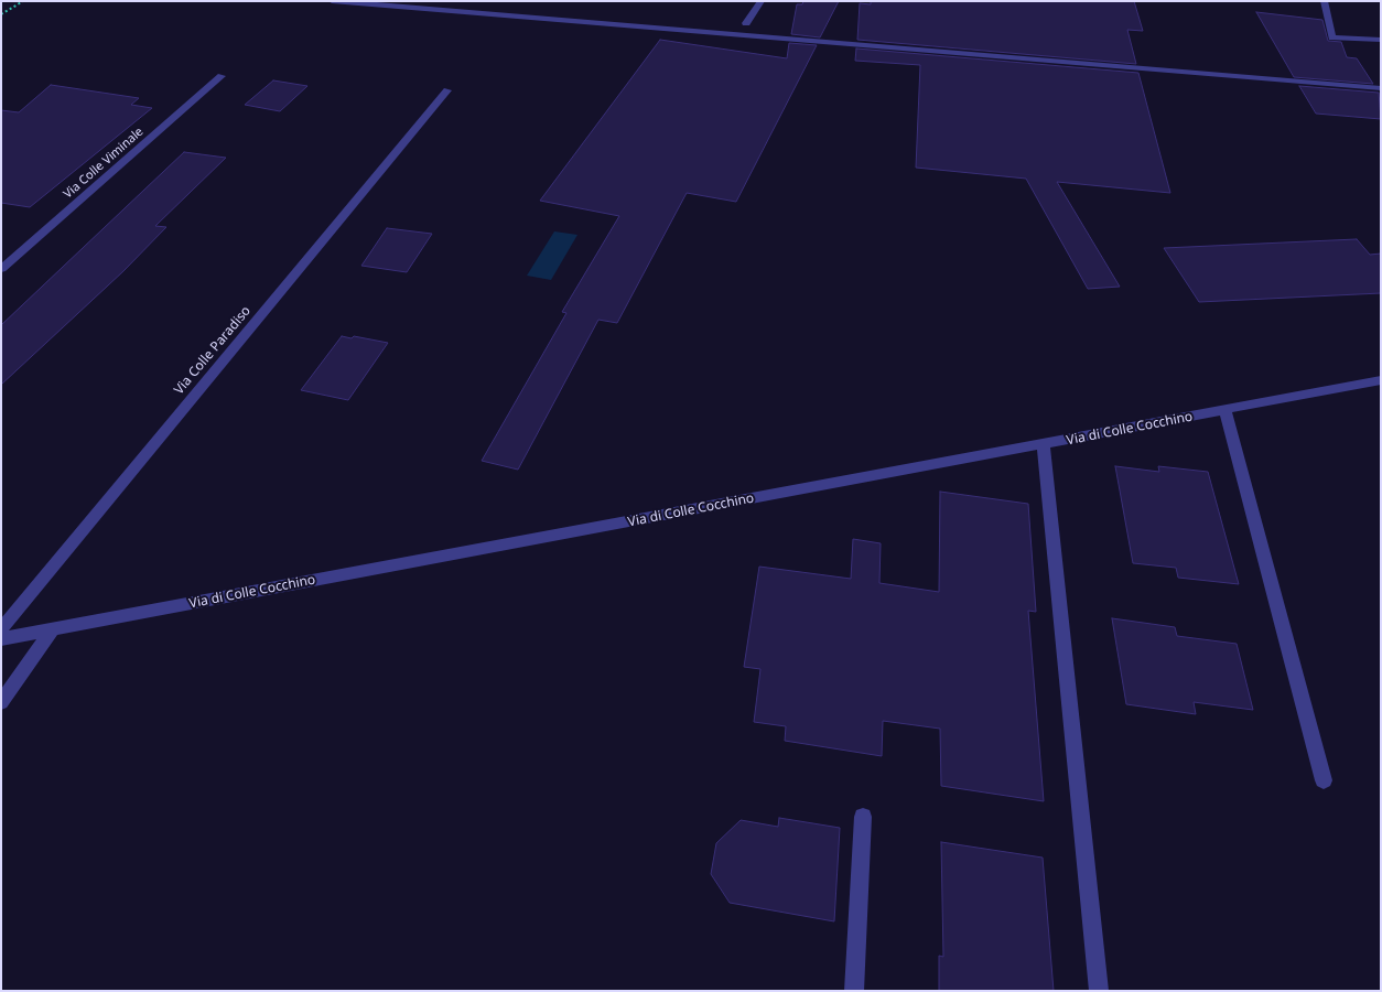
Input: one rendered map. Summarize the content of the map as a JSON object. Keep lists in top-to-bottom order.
{
  "streets": {
    "street": ["Via Colle Viminale", "Via Colle Paradiso", "Via di Colle Cocchino"]
  }
}
